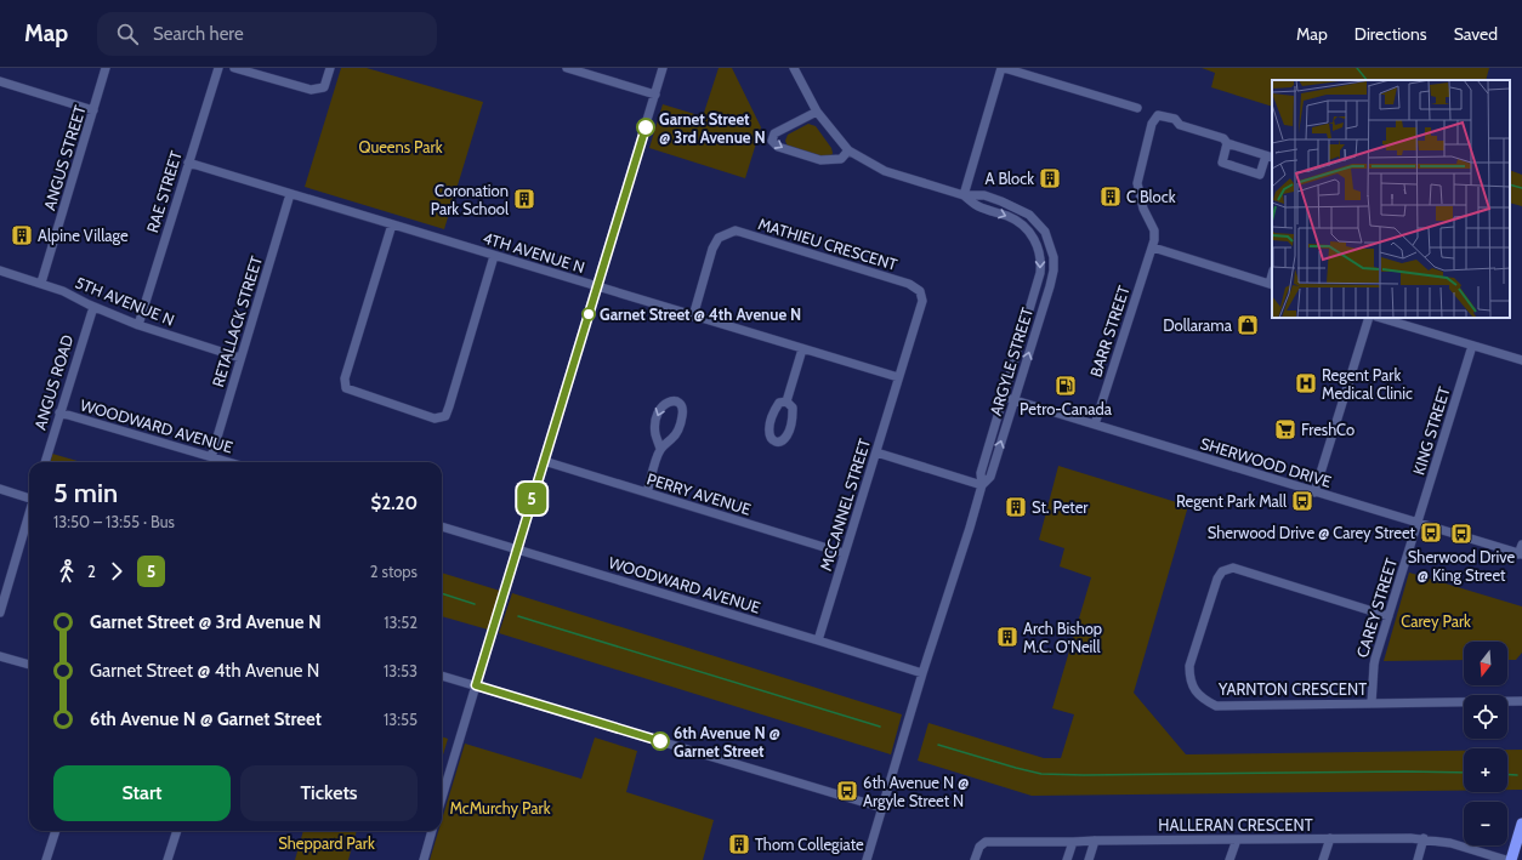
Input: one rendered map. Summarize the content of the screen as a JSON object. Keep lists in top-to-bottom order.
{
  "streets": {
    "street": [
      "ANGUS STREET",
      "RAE STREET",
      "MATHIEU CRESCENT",
      "4TH AVENUE N",
      "5TH AVENUE N",
      "RETALLACK STREET",
      "BARR STREET",
      "ARGYLE STREET",
      "ANGUS ROAD",
      "WOODWARD AVENUE",
      "KING STREET",
      "SHERWOOD DRIVE",
      "PERRY AVENUE",
      "MCCANNEL STREET",
      "CAREY STREET",
      "YARNTON CRESCENT",
      "HALLERAN CRESCENT"
    ]
  },
  "crossings": [
    ["ANGUS STREET", "5TH AVENUE N"],
    ["RAE STREET", "4TH AVENUE N"],
    ["RAE STREET", "5TH AVENUE N"],
    ["MATHIEU CRESCENT", "4TH AVENUE N"],
    ["MATHIEU CRESCENT", "MCCANNEL STREET"],
    ["4TH AVENUE N", "RETALLACK STREET"],
    ["4TH AVENUE N", "MCCANNEL STREET"],
    ["5TH AVENUE N", "RETALLACK STREET"],
    ["5TH AVENUE N", "ANGUS ROAD"],
    ["RETALLACK STREET", "WOODWARD AVENUE"],
    ["BARR STREET", "SHERWOOD DRIVE"],
    ["ARGYLE STREET", "WOODWARD AVENUE"],
    ["ARGYLE STREET", "SHERWOOD DRIVE"],
    ["ANGUS ROAD", "WOODWARD AVENUE"],
    ["WOODWARD AVENUE", "MCCANNEL STREET"],
    ["KING STREET", "SHERWOOD DRIVE"],
    ["KING STREET", "CAREY STREET"],
    ["SHERWOOD DRIVE", "CAREY STREET"],
    ["PERRY AVENUE", "MCCANNEL STREET"],
    ["CAREY STREET", "YARNTON CRESCENT"]
  ],
  "parks": [
    "Queens Park",
    "Carey Park",
    "McMurchy Park",
    "Sheppard Park"
  ],
  "places": {
    "other": ["Garnet Street @ 3rd Avenue N", "Garnet Street @ 4th Avenue N", "6th Avenue N @ Garnet Street"],
    "building": [
      "A Block",
      "C Block",
      "Coronation Park School",
      "Alpine Village",
      "St. Peter",
      "Arch Bishop M.C. O'Neill",
      "Thom Collegiate"
    ],
    "shop": ["Dollarama"],
    "hospital": ["Regent Park Medical Clinic"],
    "fuel station": ["Petro-Canada"],
    "supermarket": ["FreshCo"],
    "bus stop": [
      "Regent Park Mall",
      "Sherwood Drive @ Carey Street",
      "Sherwood Drive @ King Street",
      "6th Avenue N @ Argyle Street N"
    ]
  },
  "lines": ["bus line 5"],
  "north": "bottom",
  "page": {
    "header": "Map",
    "search": "Search here",
    "nav": ["Map", "Directions", "Saved"],
    "on_map": "5",
    "heading": ["5 min", "13:50 – 13:55 · Bus", "$2.20"],
    "legs": ["2", "5", "2 stops"],
    "list": [
      {
        "name": "Garnet Street @ 3rd Avenue N",
        "value": "13:52"
      },
      {
        "name": "Garnet Street @ 4th Avenue N",
        "value": "13:53"
      },
      {
        "name": "6th Avenue N @ Garnet Street",
        "value": "13:55"
      }
    ],
    "map_buttons": ["+", "−"],
    "buttons": ["Start", "Tickets"]
  }
}
